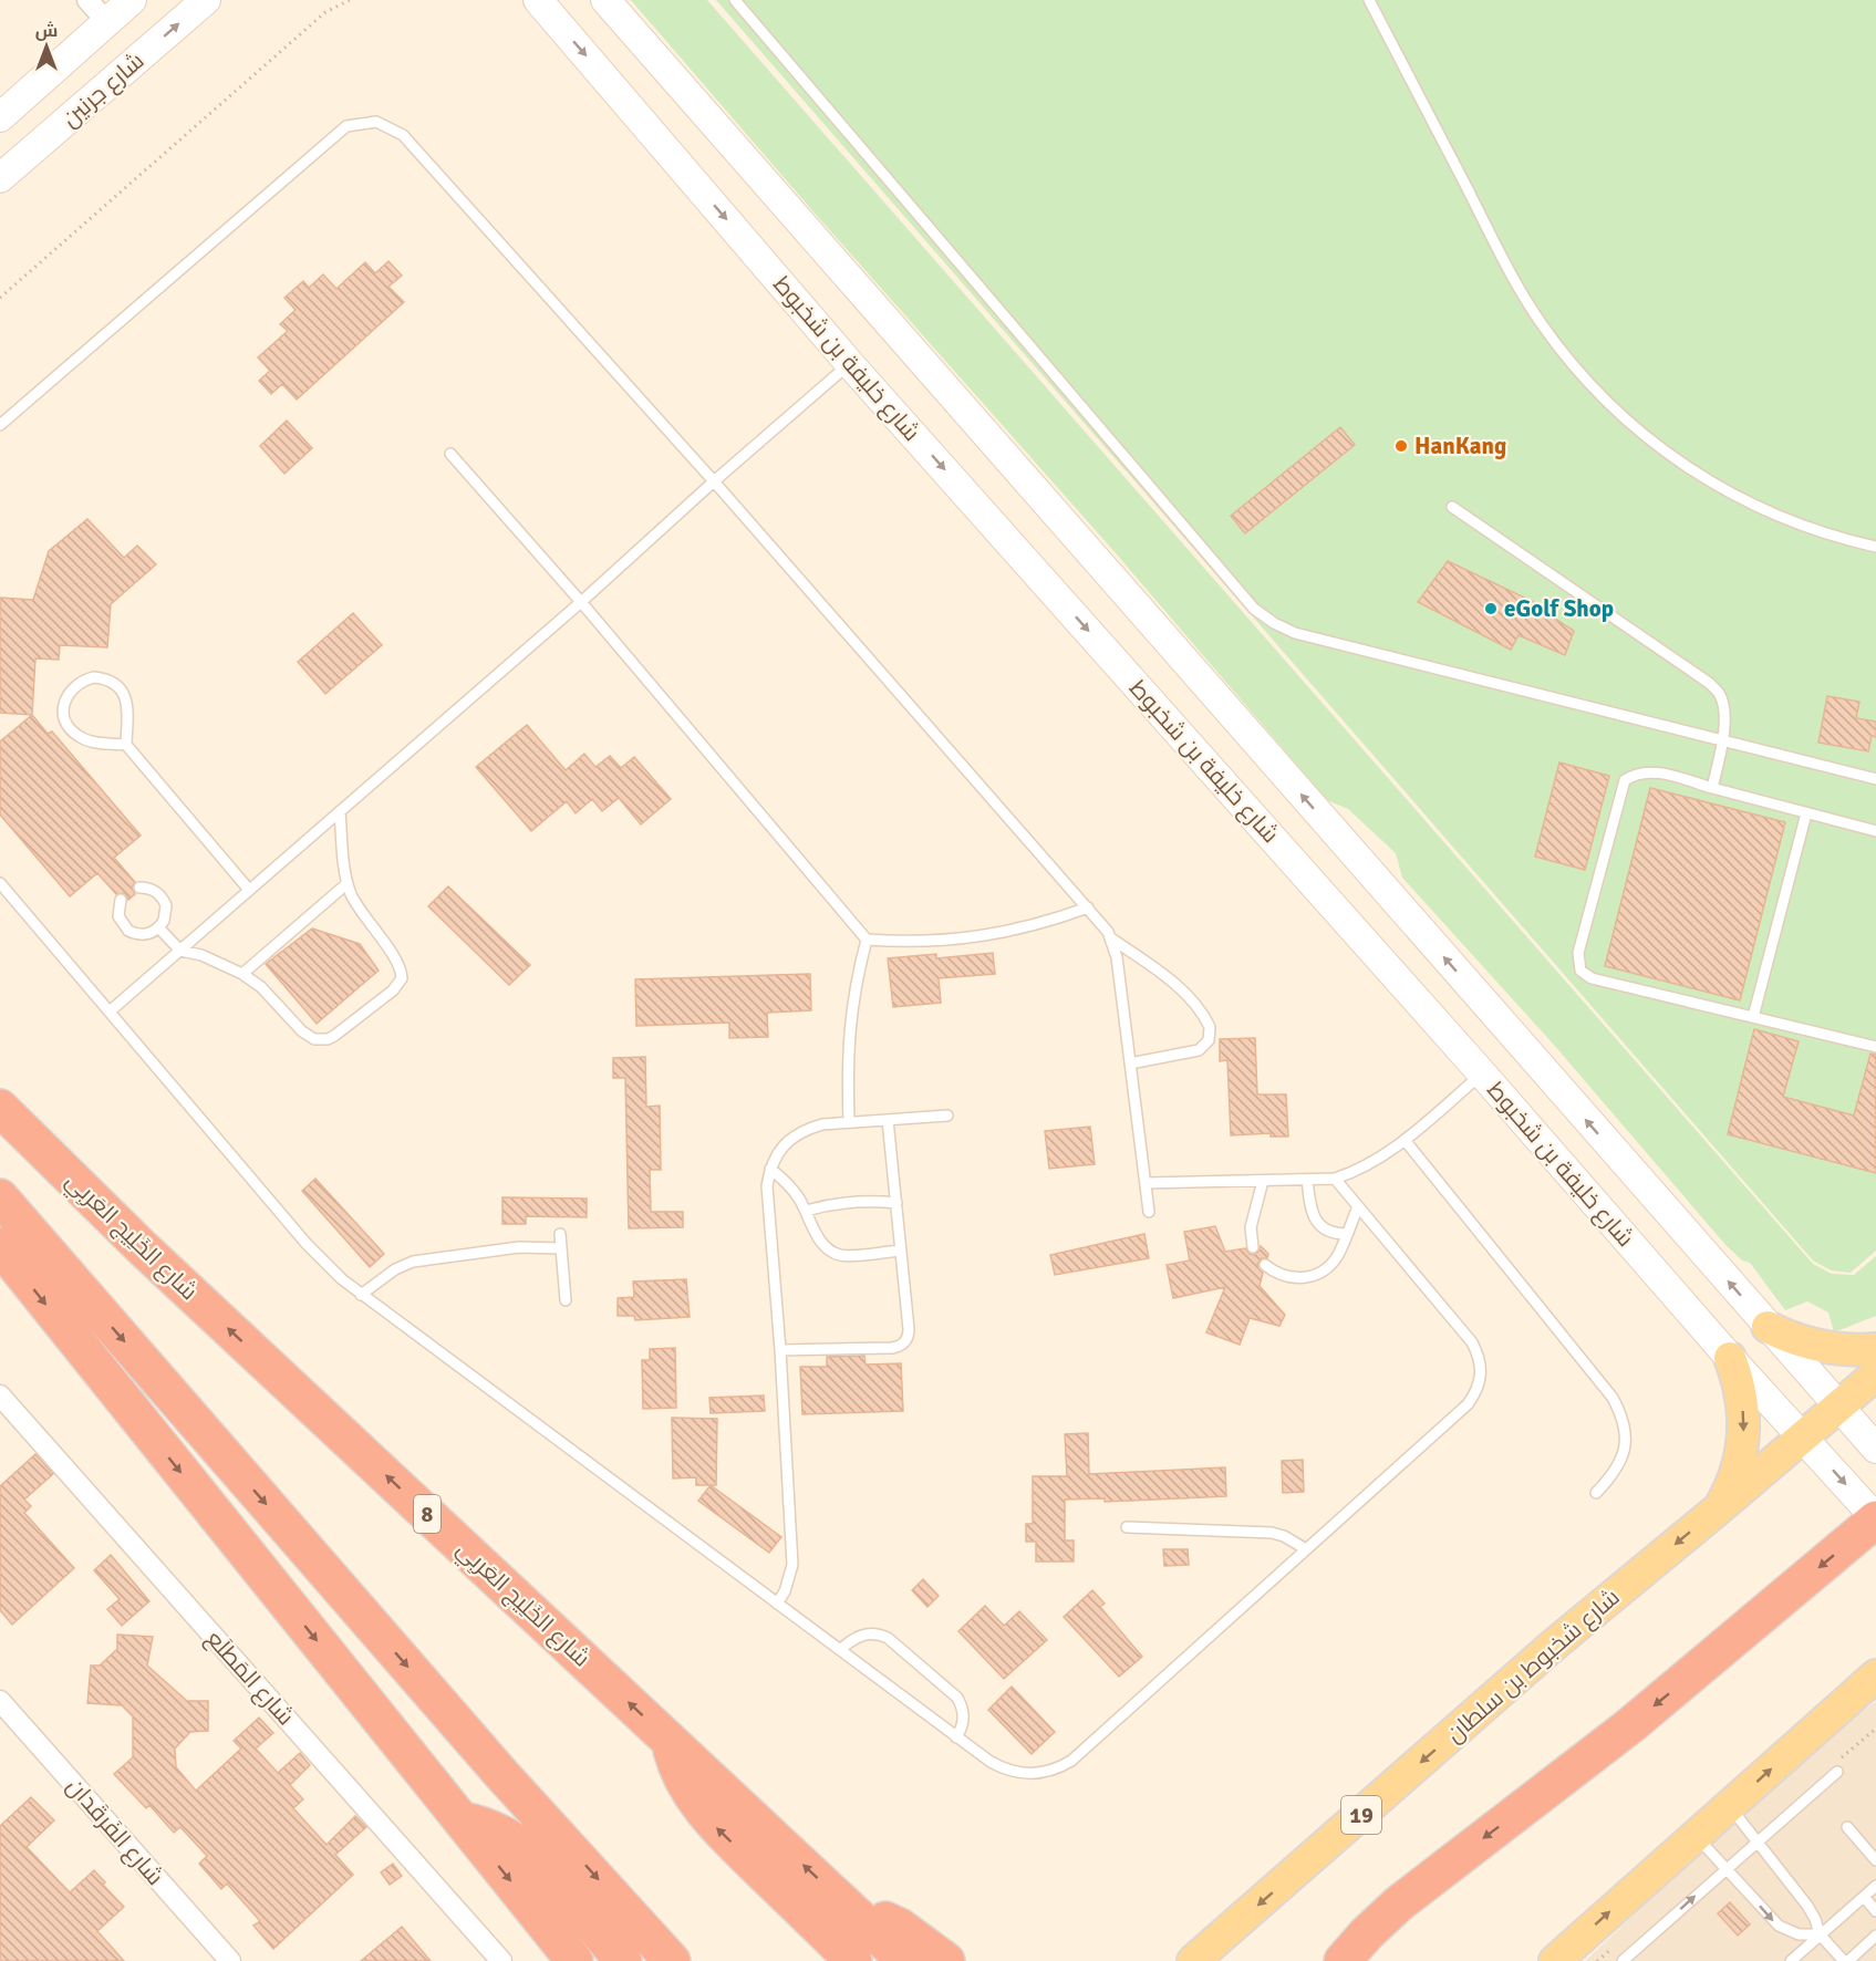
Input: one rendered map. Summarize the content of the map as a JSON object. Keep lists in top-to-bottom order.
{
  "streets": {
    "highway": ["شارع الخَلِيج العَربِي", "8"],
    "main road": [
      "شارع جرنين",
      "شارع خليفة بن شخبوط",
      "شارع شخبوط بن سلطان",
      "19"
    ],
    "street": ["شارع المَطلَع", "شارع الفَرقَدان"]
  },
  "crossings": [
    ["شارع خليفة بن شخبوط", "شارع شخبوط بن سلطان"]
  ],
  "places": ["HanKang", "eGolf Shop"],
  "north": "top"
}
